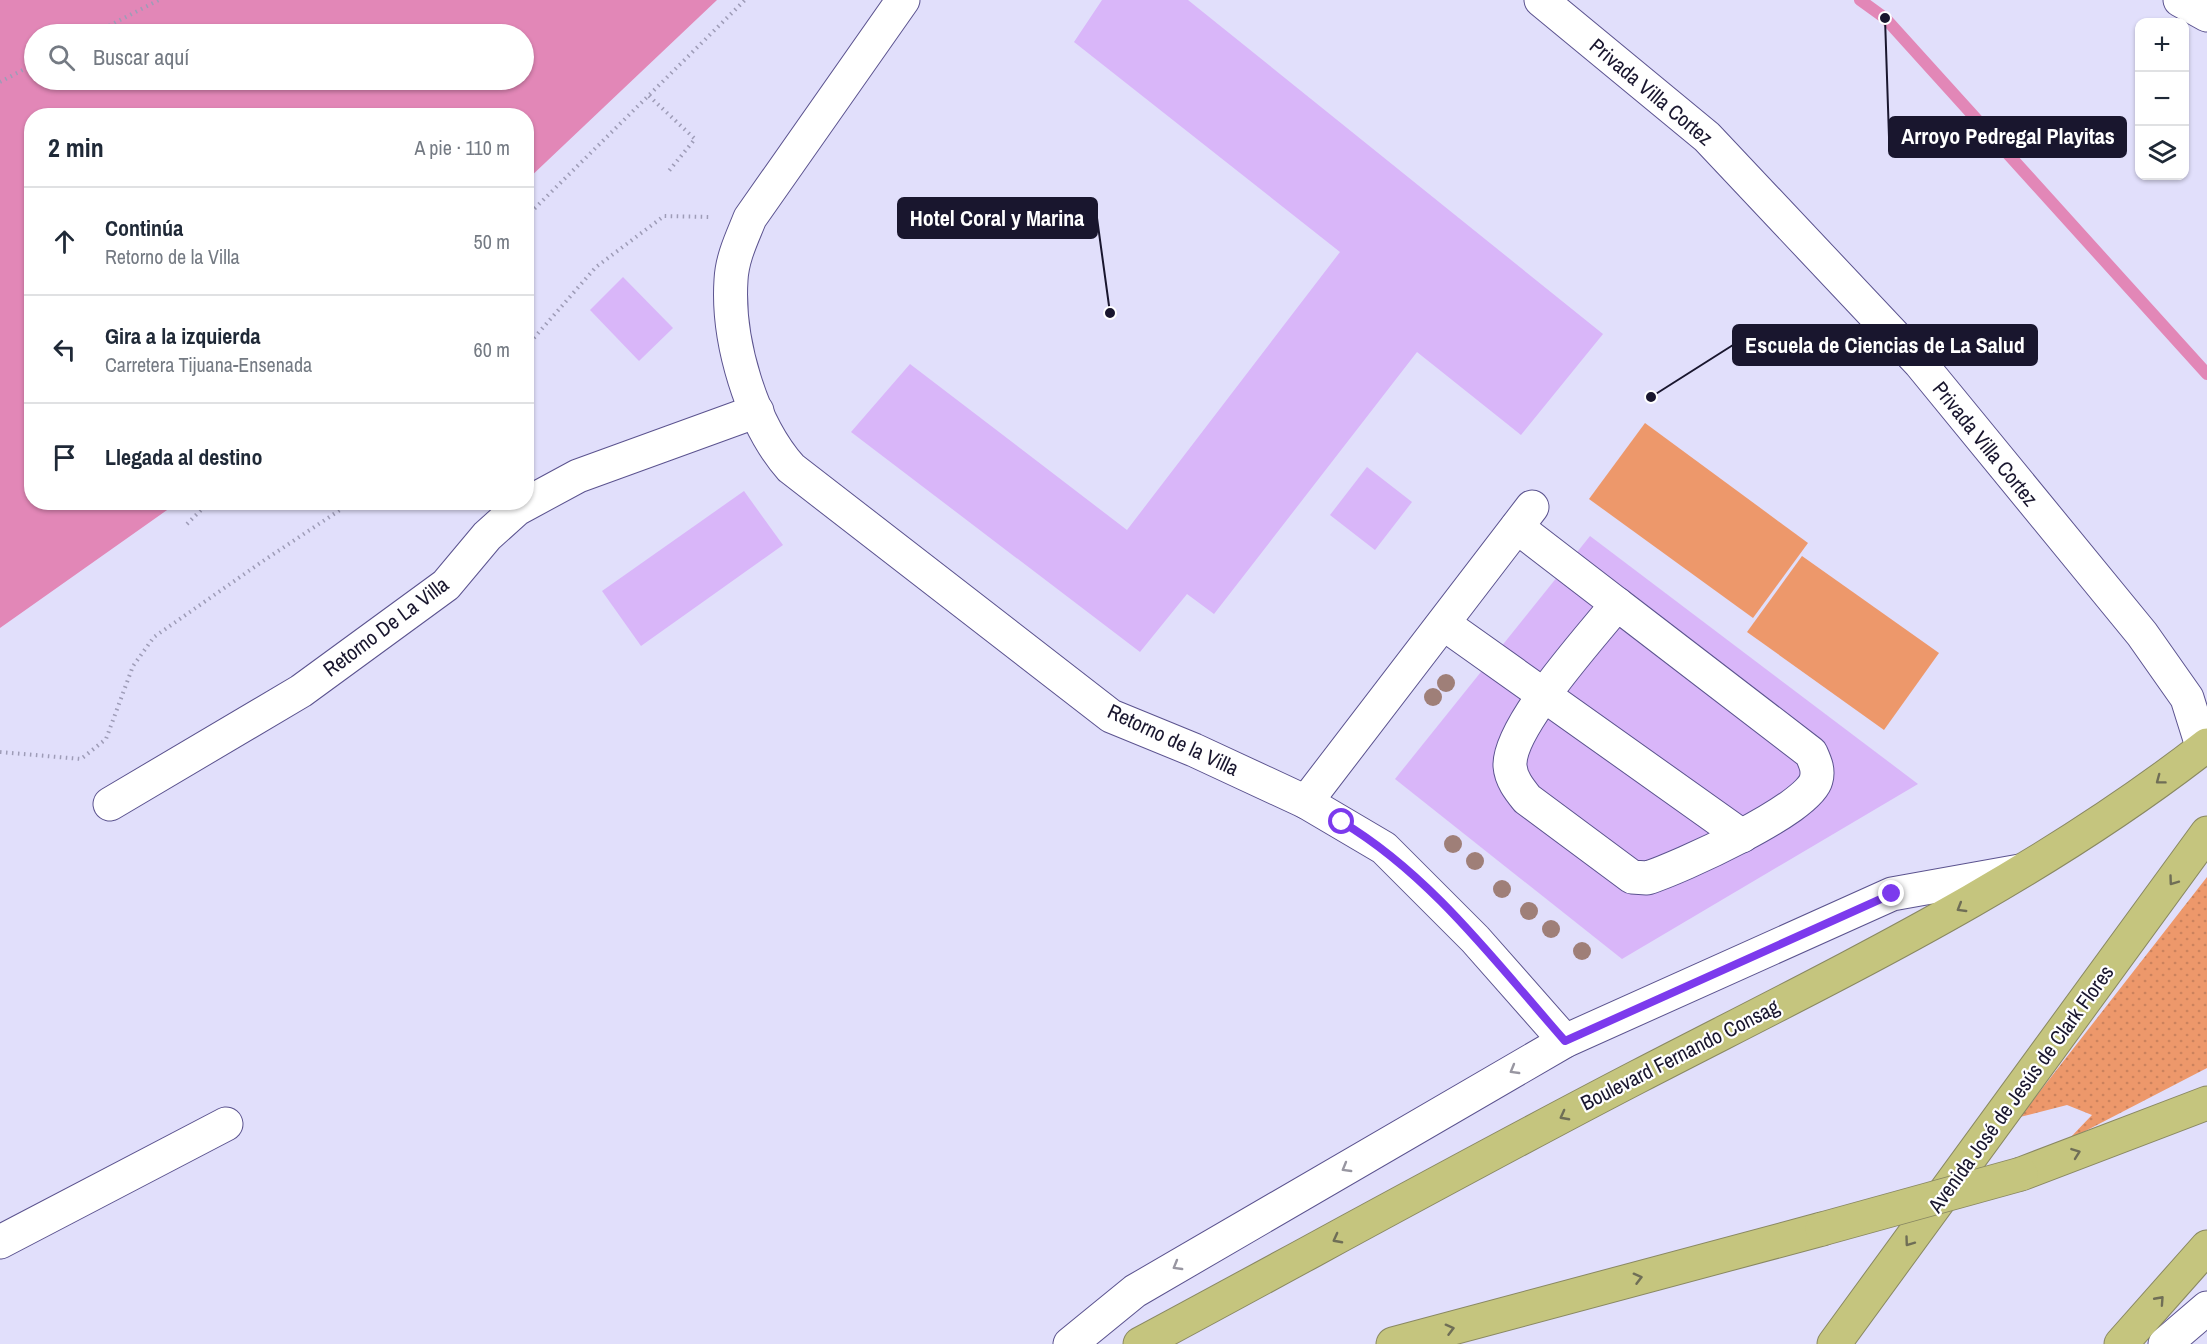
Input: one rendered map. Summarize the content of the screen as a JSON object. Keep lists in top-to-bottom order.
{
  "streets": {
    "highway": ["Boulevard Fernando Consag", "Avenida José de Jesús de Clark Flores"],
    "street": ["Privada Villa Cortez", "Retorno De La Villa", "Retorno de la Villa"]
  },
  "crossings": [
    ["Privada Villa Cortez", "Boulevard Fernando Consag"],
    ["Retorno De La Villa", "Retorno de la Villa"]
  ],
  "one_way": ["Avenida José de Jesús de Clark Flores"],
  "places": ["Arroyo Pedregal Playitas", "Hotel Coral y Marina", "Escuela de Ciencias de La Salud"],
  "page": {
    "map_buttons": ["+", "−"],
    "search": "Buscar aquí",
    "heading": ["2 min", "A pie · 110 m"],
    "list": [
      ["Continúa", "Retorno de la Villa", "50 m"],
      ["Gira a la izquierda", "Carretera Tijuana-Ensenada", "60 m"],
      "Llegada al destino"
    ]
  }
}
